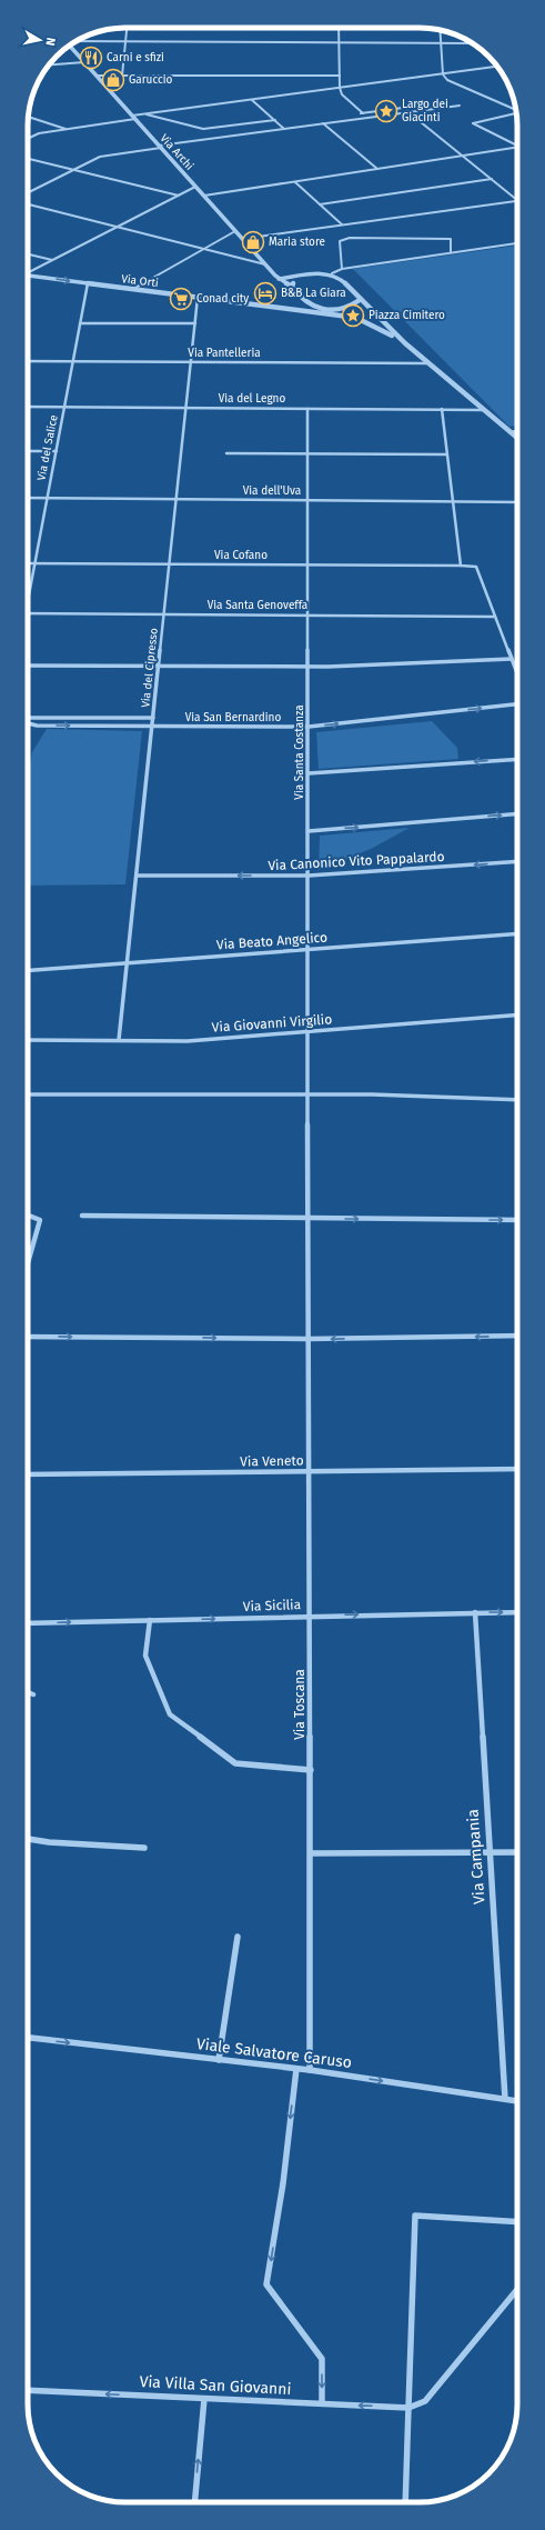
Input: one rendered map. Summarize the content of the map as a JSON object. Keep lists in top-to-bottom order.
{
  "streets": {
    "street": [
      "Via Archi",
      "Via Orti",
      "Via Pantelleria",
      "Via del Legno",
      "Via del Salice",
      "Via dell'Uva",
      "Via Cofano",
      "Via Santa Genoveffa",
      "Via del Cipresso",
      "Via San Bernardino",
      "Via Santa Costanza",
      "Via Canonico Vito Pappalardo",
      "Via Beato Angelico",
      "Via Giovanni Virgilio",
      "Via Veneto",
      "Via Sicilia",
      "Via Toscana",
      "Via Campania",
      "Viale Salvatore Caruso",
      "Via Villa San Giovanni"
    ]
  },
  "crossings": [
    ["Via Orti", "Via del Salice"],
    ["Via Orti", "Via del Cipresso"],
    ["Via Pantelleria", "Via del Salice"],
    ["Via Pantelleria", "Via del Cipresso"],
    ["Via del Legno", "Via del Salice"],
    ["Via del Legno", "Via del Cipresso"],
    ["Via del Legno", "Via Santa Costanza"],
    ["Via del Salice", "Via dell'Uva"],
    ["Via del Salice", "Via Cofano"],
    ["Via dell'Uva", "Via del Cipresso"],
    ["Via dell'Uva", "Via Santa Costanza"],
    ["Via Cofano", "Via del Cipresso"],
    ["Via Cofano", "Via Santa Costanza"],
    ["Via Santa Genoveffa", "Via del Cipresso"],
    ["Via Santa Genoveffa", "Via Santa Costanza"],
    ["Via del Cipresso", "Via San Bernardino"],
    ["Via del Cipresso", "Via Canonico Vito Pappalardo"],
    ["Via del Cipresso", "Via Beato Angelico"],
    ["Via del Cipresso", "Via Giovanni Virgilio"],
    ["Via San Bernardino", "Via Santa Costanza"],
    ["Via Santa Costanza", "Via Canonico Vito Pappalardo"],
    ["Via Santa Costanza", "Via Beato Angelico"],
    ["Via Santa Costanza", "Via Giovanni Virgilio"],
    ["Via Santa Costanza", "Via Toscana"],
    ["Via Veneto", "Via Toscana"],
    ["Via Sicilia", "Via Toscana"],
    ["Via Sicilia", "Via Campania"],
    ["Via Toscana", "Viale Salvatore Caruso"],
    ["Via Campania", "Viale Salvatore Caruso"]
  ],
  "one_way": [
    "Via Canonico Vito Pappalardo",
    "Via Sicilia",
    "Viale Salvatore Caruso",
    "Via Villa San Giovanni"
  ],
  "places": {
    "restaurant": ["Carni e sfizi"],
    "shop": ["Garuccio", "Maria store"],
    "place": ["Largo dei Giacinti", "Piazza Cimitero"],
    "hotel": ["B&B La Giara"],
    "supermarket": ["Conad city"]
  },
  "north": "right"
}
